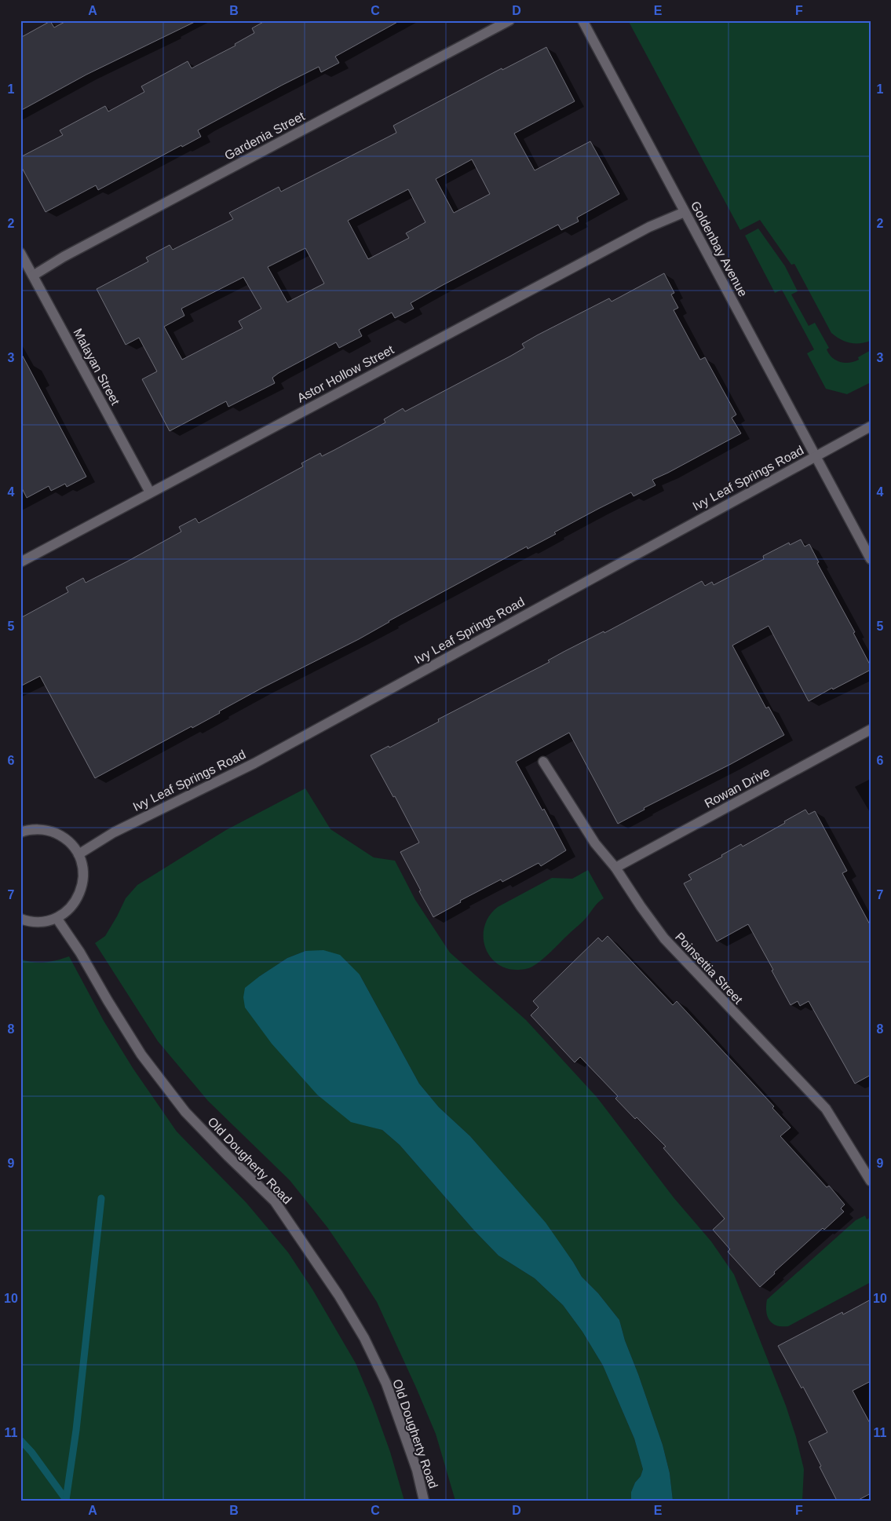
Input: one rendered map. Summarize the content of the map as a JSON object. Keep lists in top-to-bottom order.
{
  "streets": {
    "street": [
      "Gardenia Street",
      "Goldenbay Avenue",
      "Malayan Street",
      "Astor Hollow Street",
      "Ivy Leaf Springs Road",
      "Rowan Drive",
      "Poinsettia Street",
      "Old Dougherty Road"
    ]
  },
  "crossings": [
    ["Gardenia Street", "Malayan Street"],
    ["Goldenbay Avenue", "Astor Hollow Street"],
    ["Goldenbay Avenue", "Ivy Leaf Springs Road"],
    ["Malayan Street", "Astor Hollow Street"],
    ["Rowan Drive", "Poinsettia Street"]
  ],
  "grid": {
    "columns": [
      "A",
      "B",
      "C",
      "D",
      "E",
      "F"
    ],
    "rows": [
      "1",
      "2",
      "3",
      "4",
      "5",
      "6",
      "7",
      "8",
      "9",
      "10",
      "11"
    ]
  }
}
